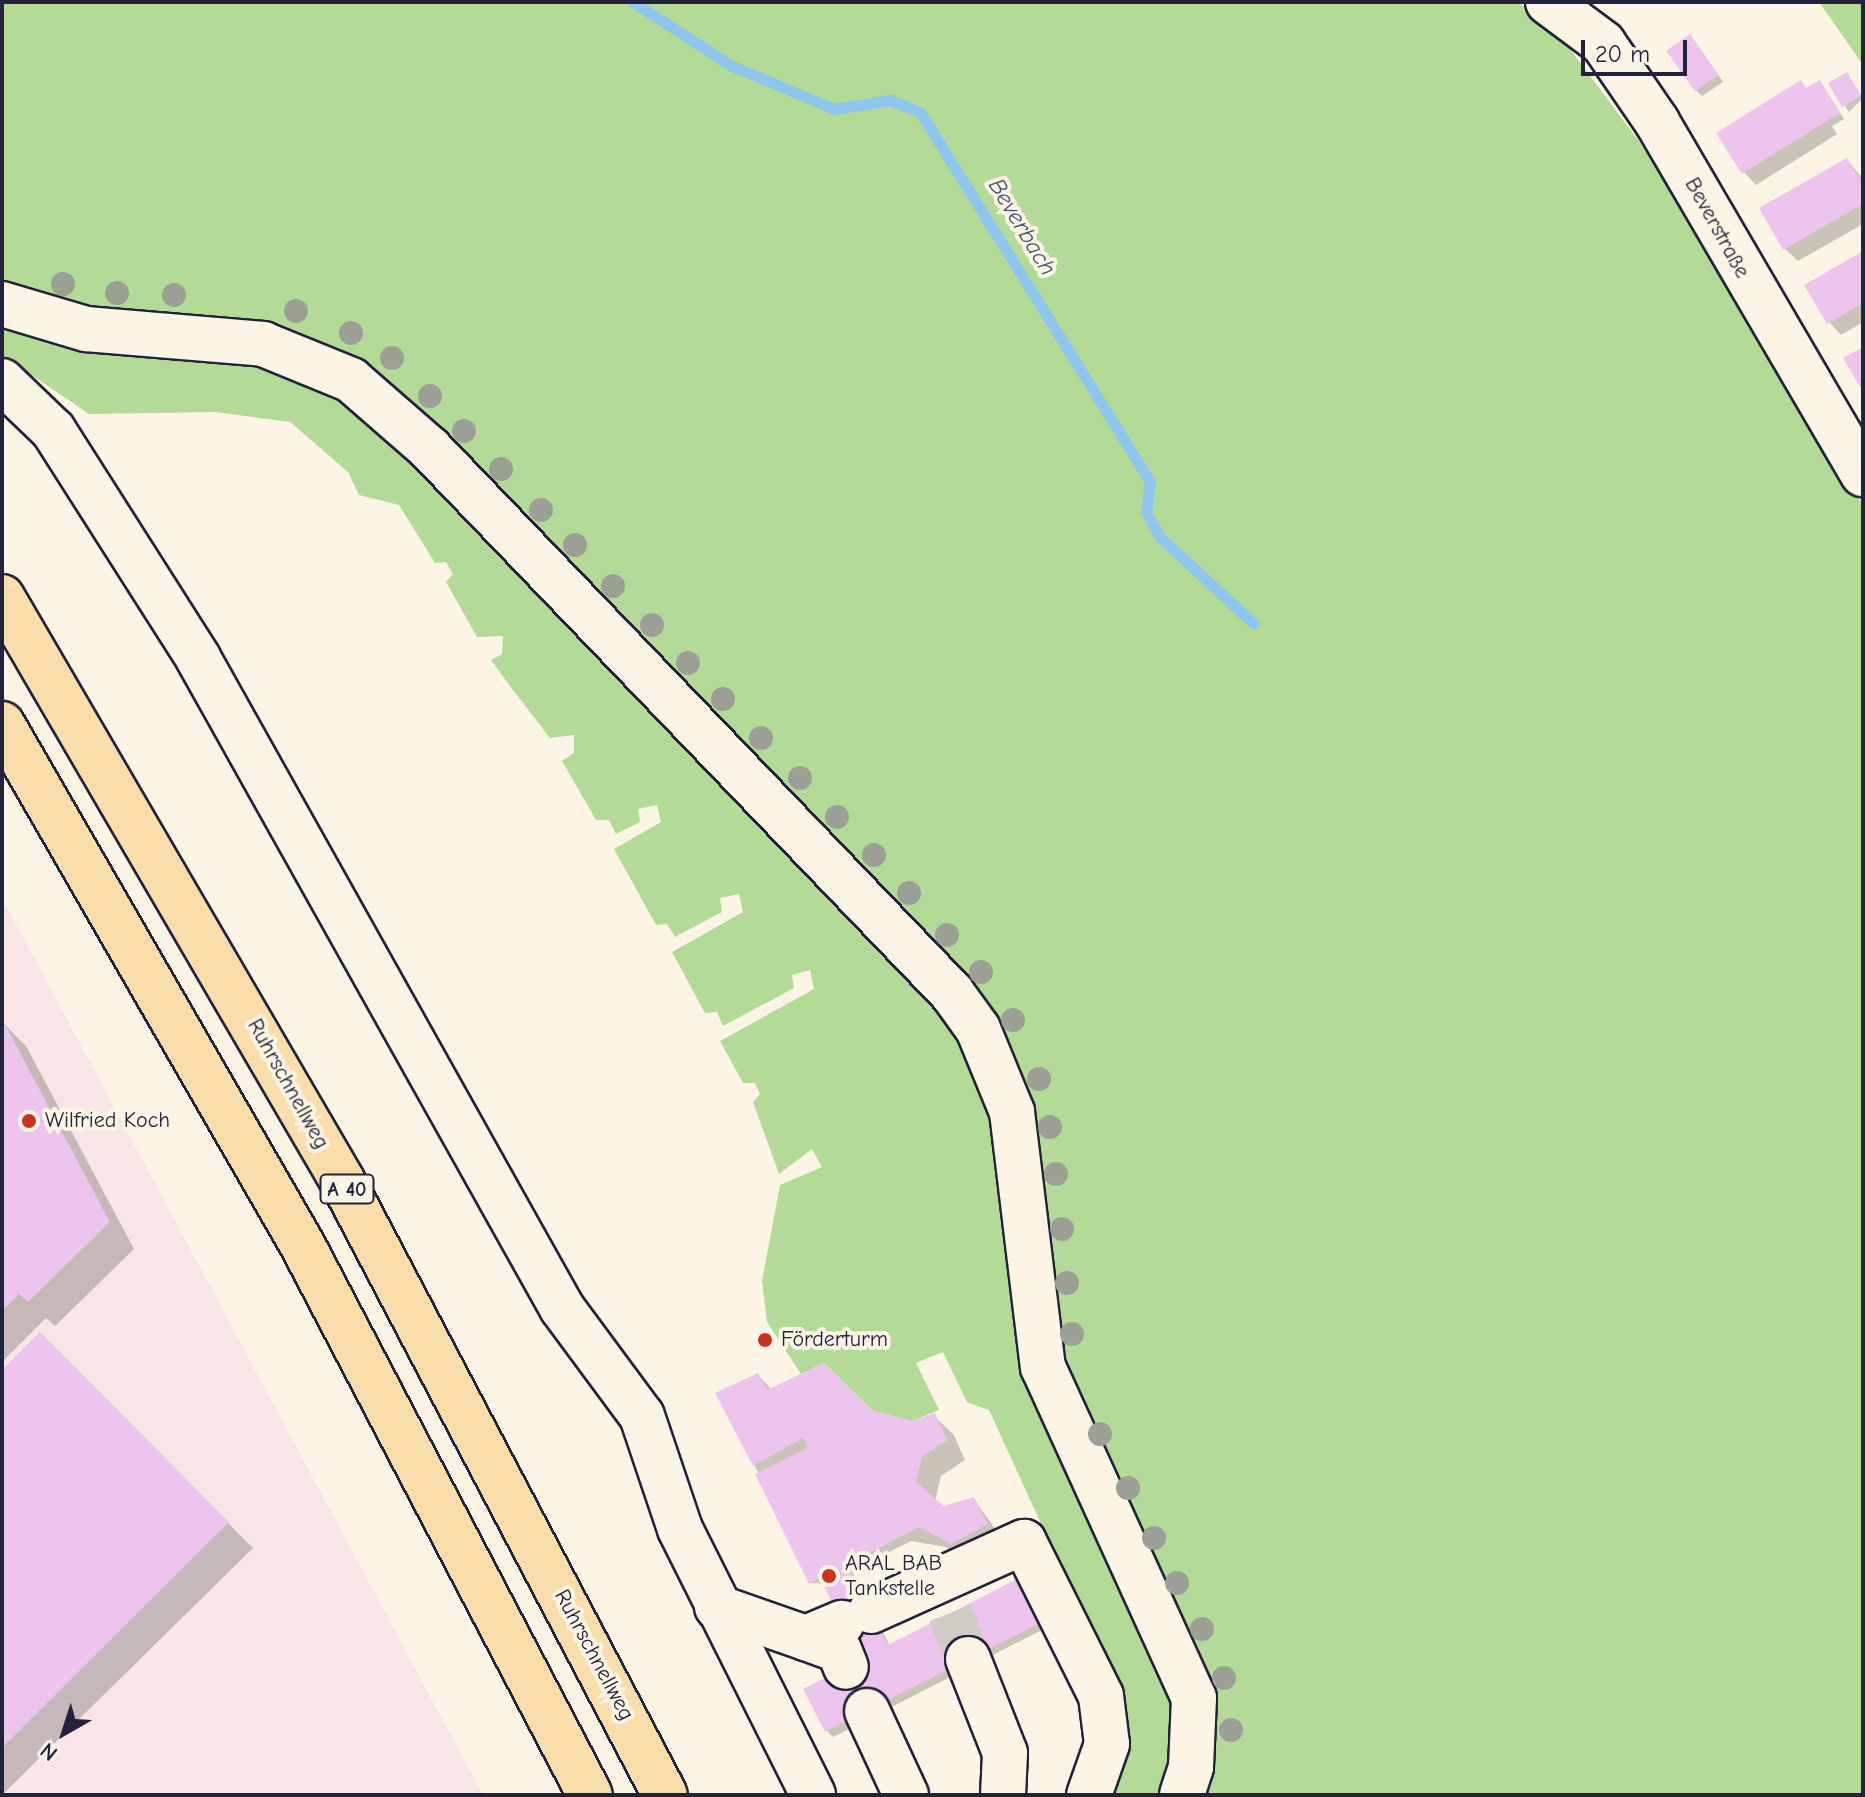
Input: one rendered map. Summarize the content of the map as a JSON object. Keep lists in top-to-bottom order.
{
  "streets": {
    "highway": ["Ruhrschnellweg", "A 40"],
    "street": ["Beverstraße"]
  },
  "water": ["Beverbach"],
  "places": ["Wilfried Koch", "Förderturm", "ARAL BAB Tankstelle"],
  "scale_bar": "20 m",
  "north": "bottom left"
}
